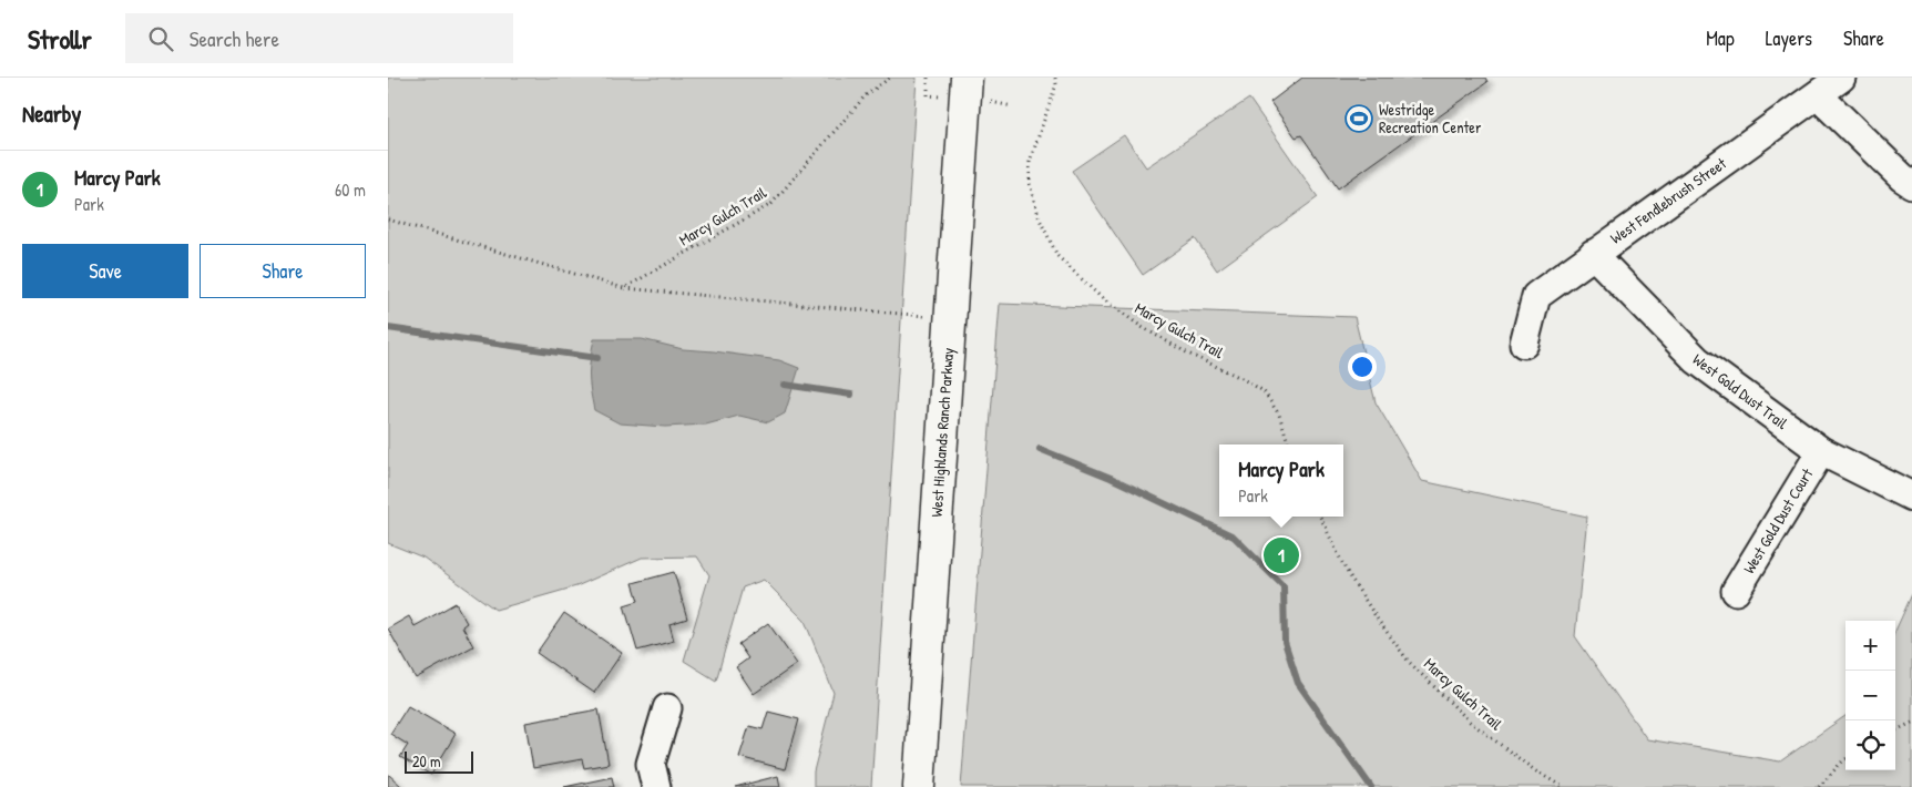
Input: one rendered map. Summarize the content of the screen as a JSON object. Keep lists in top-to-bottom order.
{
  "streets": {
    "main road": ["West Highlands Ranch Parkway"],
    "street": ["West Fendlebrush Street", "West Gold Dust Trail", "West Gold Dust Court"],
    "path": ["Marcy Gulch Trail"]
  },
  "crossings": [
    ["West Fendlebrush Street", "West Gold Dust Trail"],
    ["West Gold Dust Trail", "West Gold Dust Court"]
  ],
  "places": {
    "sports": ["Westridge Recreation Center"]
  },
  "scale_bar": "20 m",
  "page": {
    "header": "Strollr",
    "search": "Search here",
    "nav": ["Map", "Layers", "Share"],
    "heading": "Nearby",
    "list": [
      {
        "mark": "1",
        "name": "Marcy Park",
        "note": "Park",
        "value": "60 m"
      }
    ],
    "buttons": ["Save", "Share"],
    "popup": ["Marcy Park", "Park"],
    "pins": "1",
    "map_buttons": ["+", "−"],
    "scale": "20 m"
  }
}
